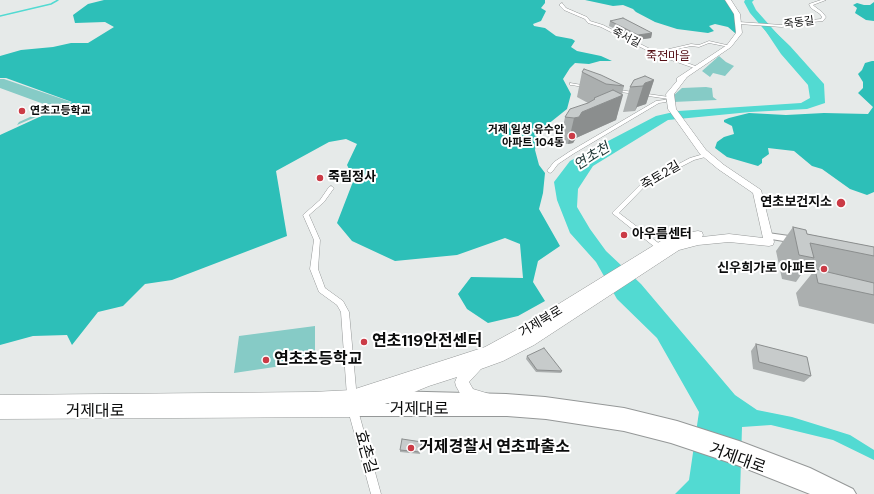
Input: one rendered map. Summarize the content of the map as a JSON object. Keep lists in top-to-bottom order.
{
  "streets": {
    "main road": ["거제북로", "거제대로"],
    "street": [
      "죽동길",
      "죽서길",
      "죽토2길",
      "효촌길"
    ]
  },
  "crossings": [
    ["죽토2길", "거제북로"],
    ["거제북로", "거제대로"],
    ["거제북로", "효촌길"],
    ["거제대로", "효촌길"]
  ],
  "districts": ["죽전마을"],
  "water": ["연초천"],
  "places": [
    "연초고등학교",
    "거제 일성 유수안 아파트 104동",
    "죽림정사",
    "연초보건지소",
    "아우름센터",
    "신우희가로 아파트",
    "연초119안전센터",
    "연초초등학교",
    "거제경찰서 연초파출소"
  ]
}
